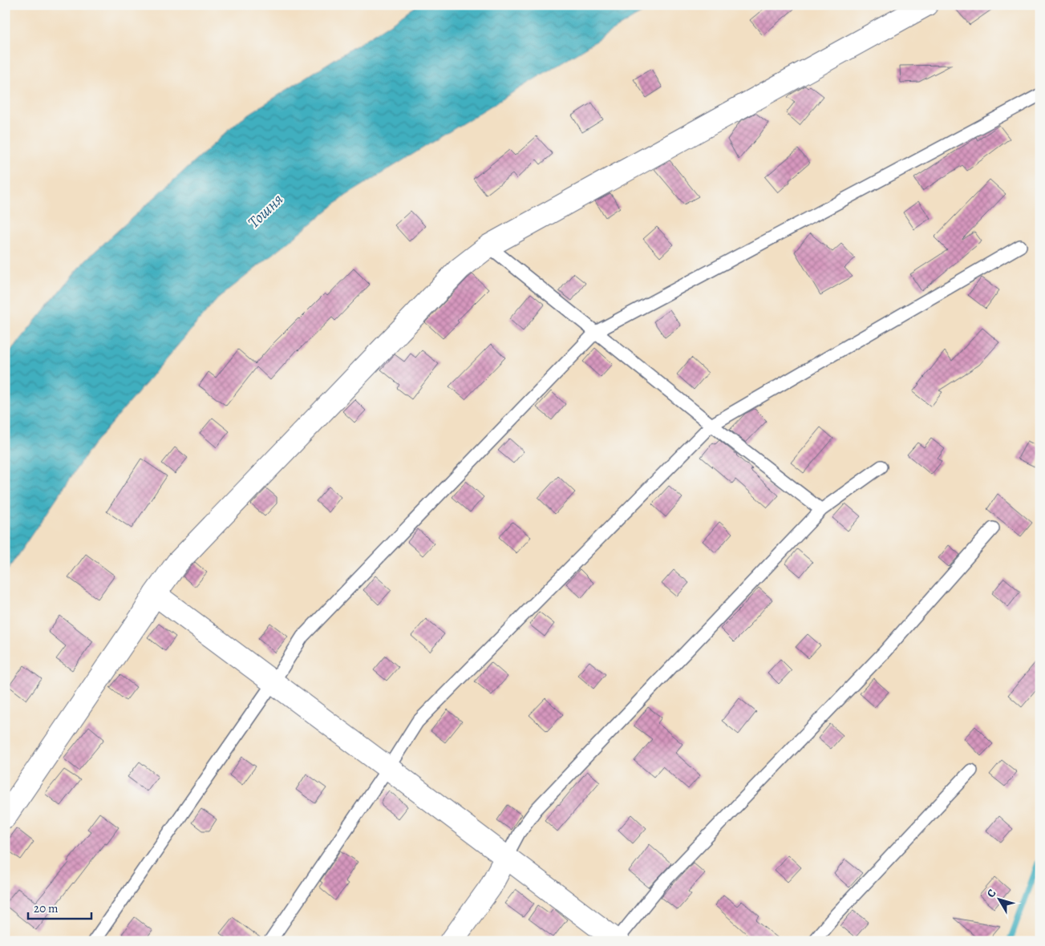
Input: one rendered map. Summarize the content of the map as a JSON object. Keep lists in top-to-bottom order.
{
  "water": ["Тошня"],
  "scale_bar": "20 m",
  "north": "top left"
}
